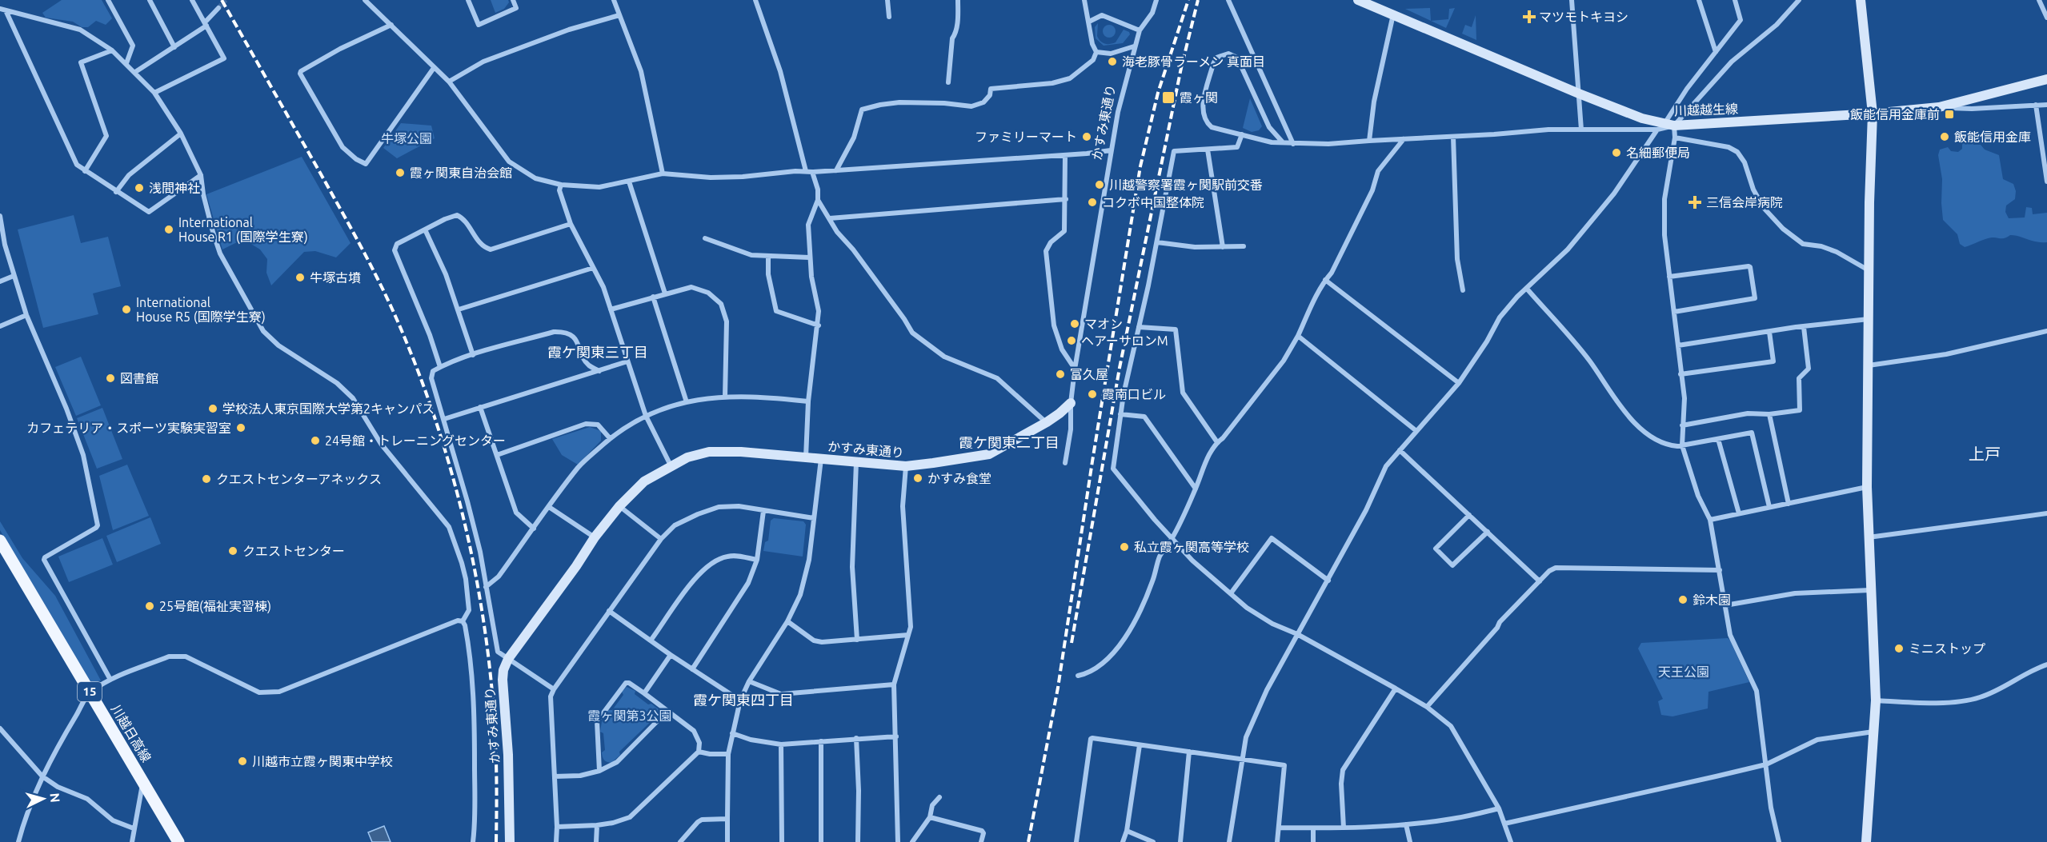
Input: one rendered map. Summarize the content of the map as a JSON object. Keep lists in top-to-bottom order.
{
  "streets": {
    "main road": ["15", "川越日高線"],
    "street": ["川越越生線", "かすみ東通り"]
  },
  "districts": [
    "霞ケ関東三丁目",
    "霞ケ関東二丁目",
    "上戸",
    "霞ケ関東四丁目"
  ],
  "parks": ["牛塚公園", "天王公園", "霞ヶ関第3公園"],
  "places": {
    "health": ["マツモトキヨシ", "三信会岸病院"],
    "other": [
      "海老豚骨ラーメン 真面目",
      "ファミリーマート",
      "飯能信用金庫",
      "名細郵便局",
      "霞ヶ関東自治会館",
      "川越警察署霞ヶ関駅前交番",
      "浅間神社",
      "コクボ中国整体院",
      "International House R1 (国際学生寮)",
      "牛塚古墳",
      "International House R5 (国際学生寮)",
      "マオン",
      "ヘアーサロンM",
      "富久屋",
      "図書館",
      "霞南口ビル",
      "学校法人東京国際大学第2キャンパス",
      "カフェテリア・スポーツ実験実習室",
      "24号館・トレーニングセンター",
      "かすみ食堂",
      "クエストセンターアネックス",
      "私立霞ヶ関高等学校",
      "クエストセンター",
      "鈴木園",
      "25号館(福祉実習棟)",
      "ミニストップ",
      "川越市立霞ヶ関東中学校"
    ],
    "transit": ["霞ヶ関", "飯能信用金庫前"]
  },
  "north": "right"
}
